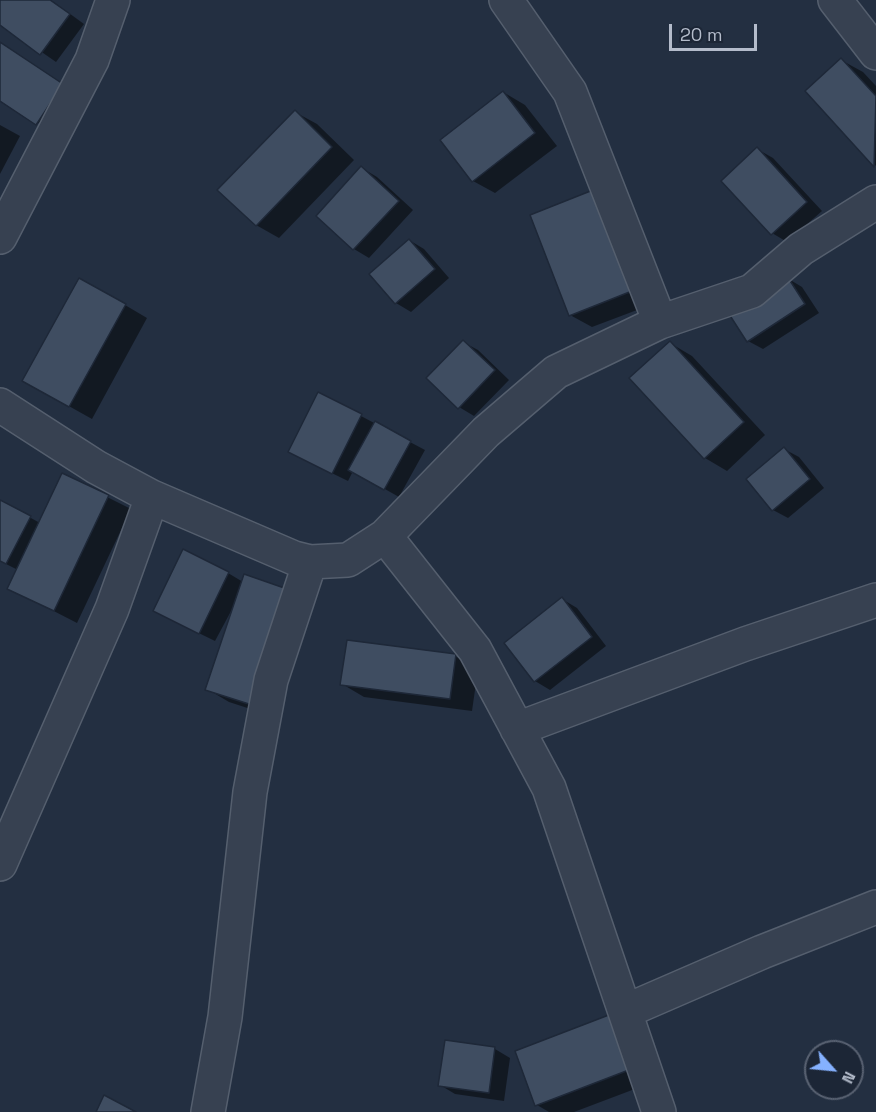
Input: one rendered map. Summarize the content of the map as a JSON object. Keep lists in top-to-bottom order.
{
  "scale_bar": "20 m",
  "north": "bottom right"
}
